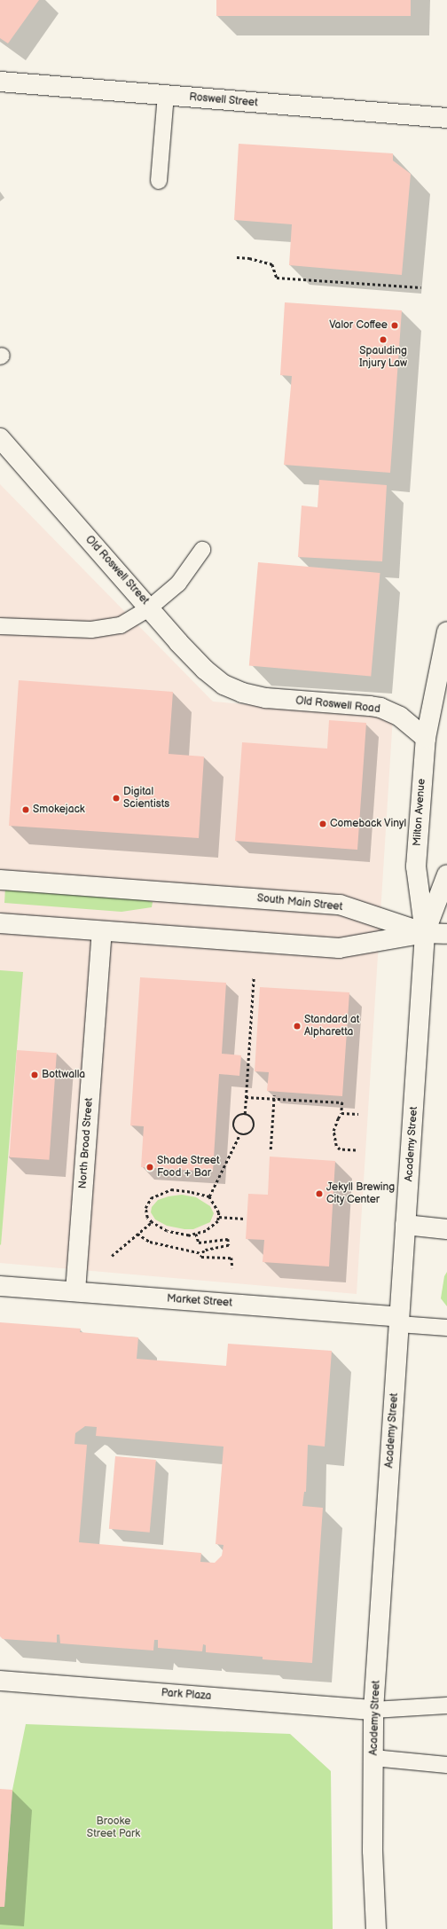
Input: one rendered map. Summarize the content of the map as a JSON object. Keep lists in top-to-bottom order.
{
  "streets": {
    "street": [
      "Roswell Street",
      "Old Roswell Street",
      "Old Roswell Road",
      "Milton Avenue",
      "South Main Street",
      "North Broad Street",
      "Academy Street",
      "Market Street",
      "Park Plaza"
    ]
  },
  "crossings": [
    ["Old Roswell Street", "Old Roswell Road"],
    ["Old Roswell Road", "Milton Avenue"],
    ["Milton Avenue", "South Main Street"],
    ["Milton Avenue", "Academy Street"],
    ["South Main Street", "Academy Street"],
    ["North Broad Street", "Market Street"],
    ["Academy Street", "Market Street"],
    ["Academy Street", "Park Plaza"]
  ],
  "parks": ["Brooke Street Park"],
  "places": [
    "Valor Coffee",
    "Spaulding Injury Law",
    "Digital Scientists",
    "Smokejack",
    "Comeback Vinyl",
    "Standard at Alpharetta",
    "Bottwalla",
    "Shade Street Food + Bar",
    "Jekyll Brewing City Center"
  ]
}
